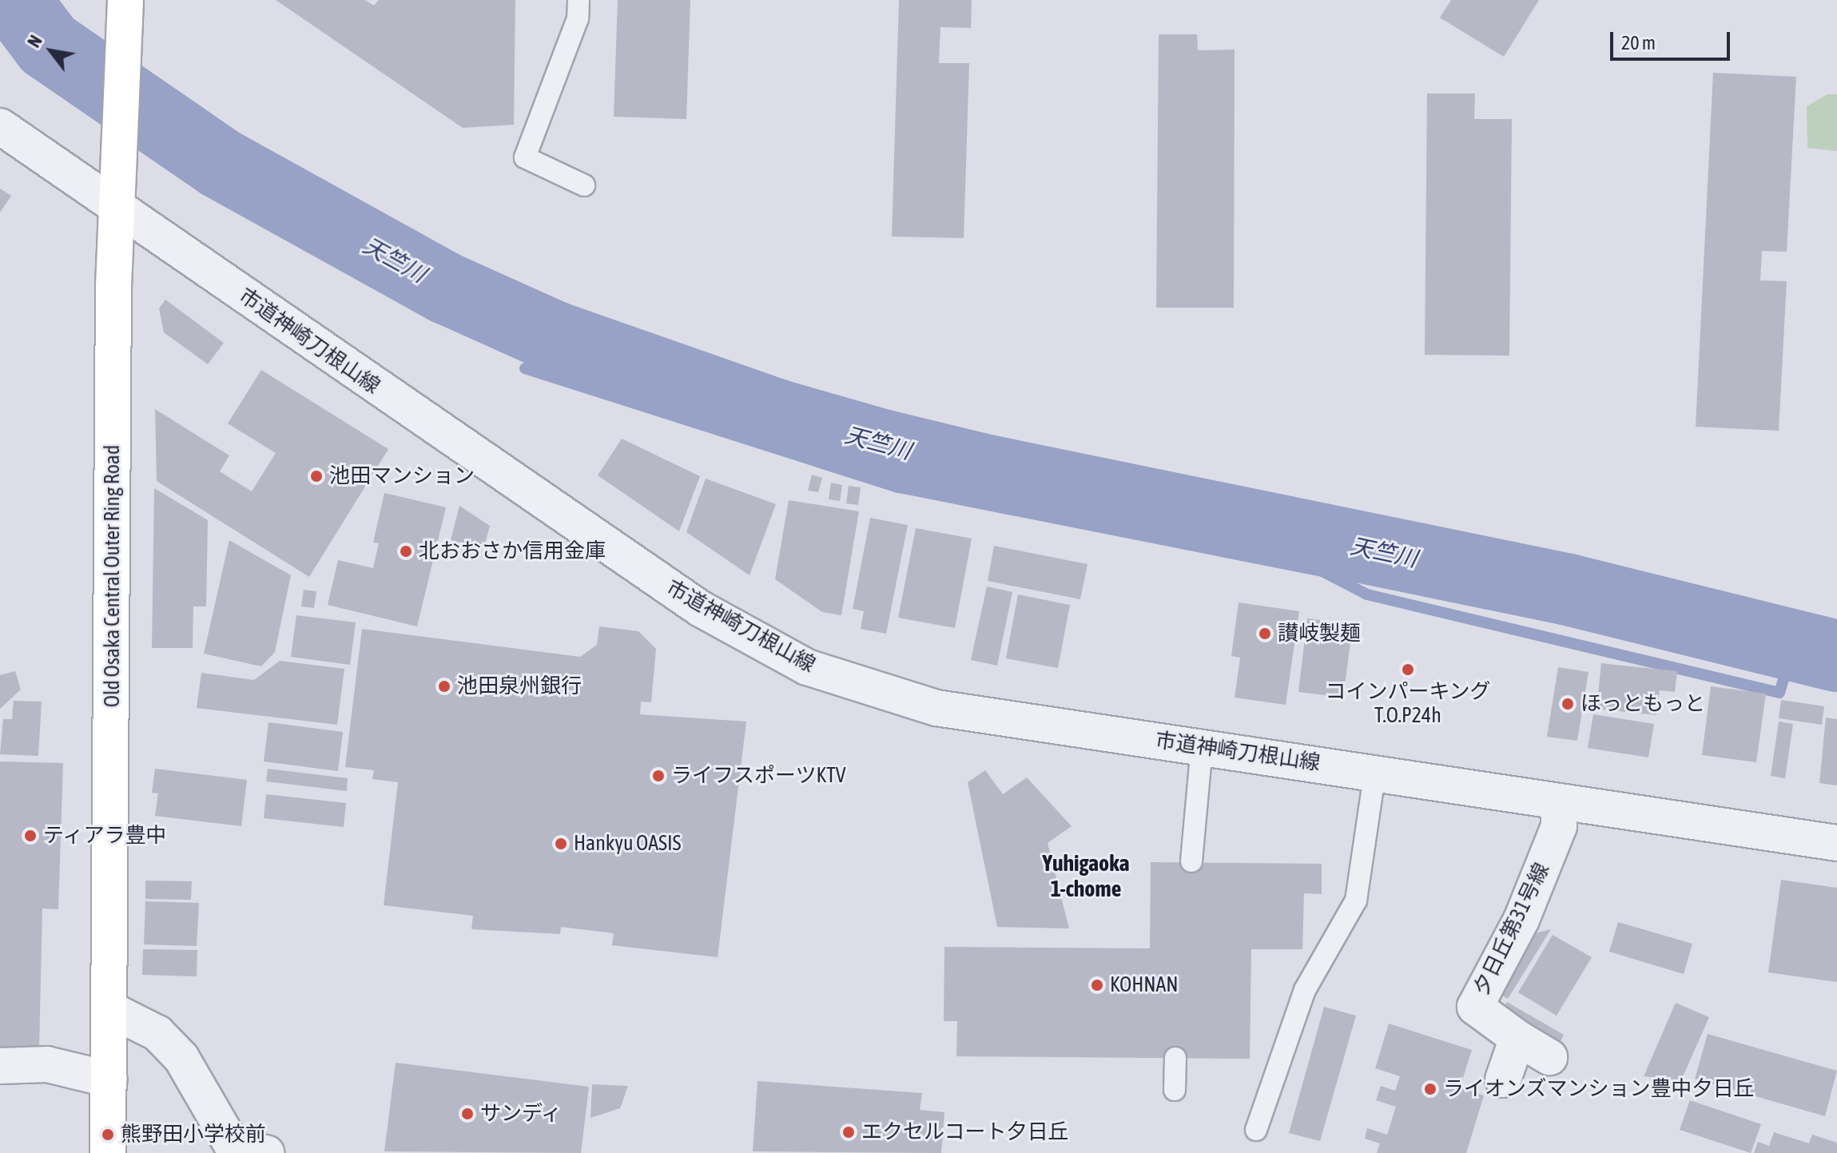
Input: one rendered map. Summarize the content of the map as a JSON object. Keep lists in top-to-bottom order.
{
  "streets": {
    "main road": ["Old Osaka Central Outer Ring Road"],
    "street": ["市道神崎刀根山線", "夕日丘第31号線"]
  },
  "crossings": [
    ["市道神崎刀根山線", "Old Osaka Central Outer Ring Road"],
    ["市道神崎刀根山線", "夕日丘第31号線"]
  ],
  "districts": ["Yuhigaoka 1-chome"],
  "water": ["天竺川"],
  "places": [
    "池田マンション",
    "北おおさか信用金庫",
    "讃岐製麺",
    "コインパーキング T.O.P24h",
    "池田泉州銀行",
    "ほっともっと",
    "ライフスポーツKTV",
    "ティアラ豊中",
    "Hankyu OASIS",
    "KOHNAN",
    "ライオンズマンション豊中夕日丘",
    "サンディ",
    "エクセルコート夕日丘",
    "熊野田小学校前"
  ],
  "scale_bar": "20 m",
  "north": "top left"
}
